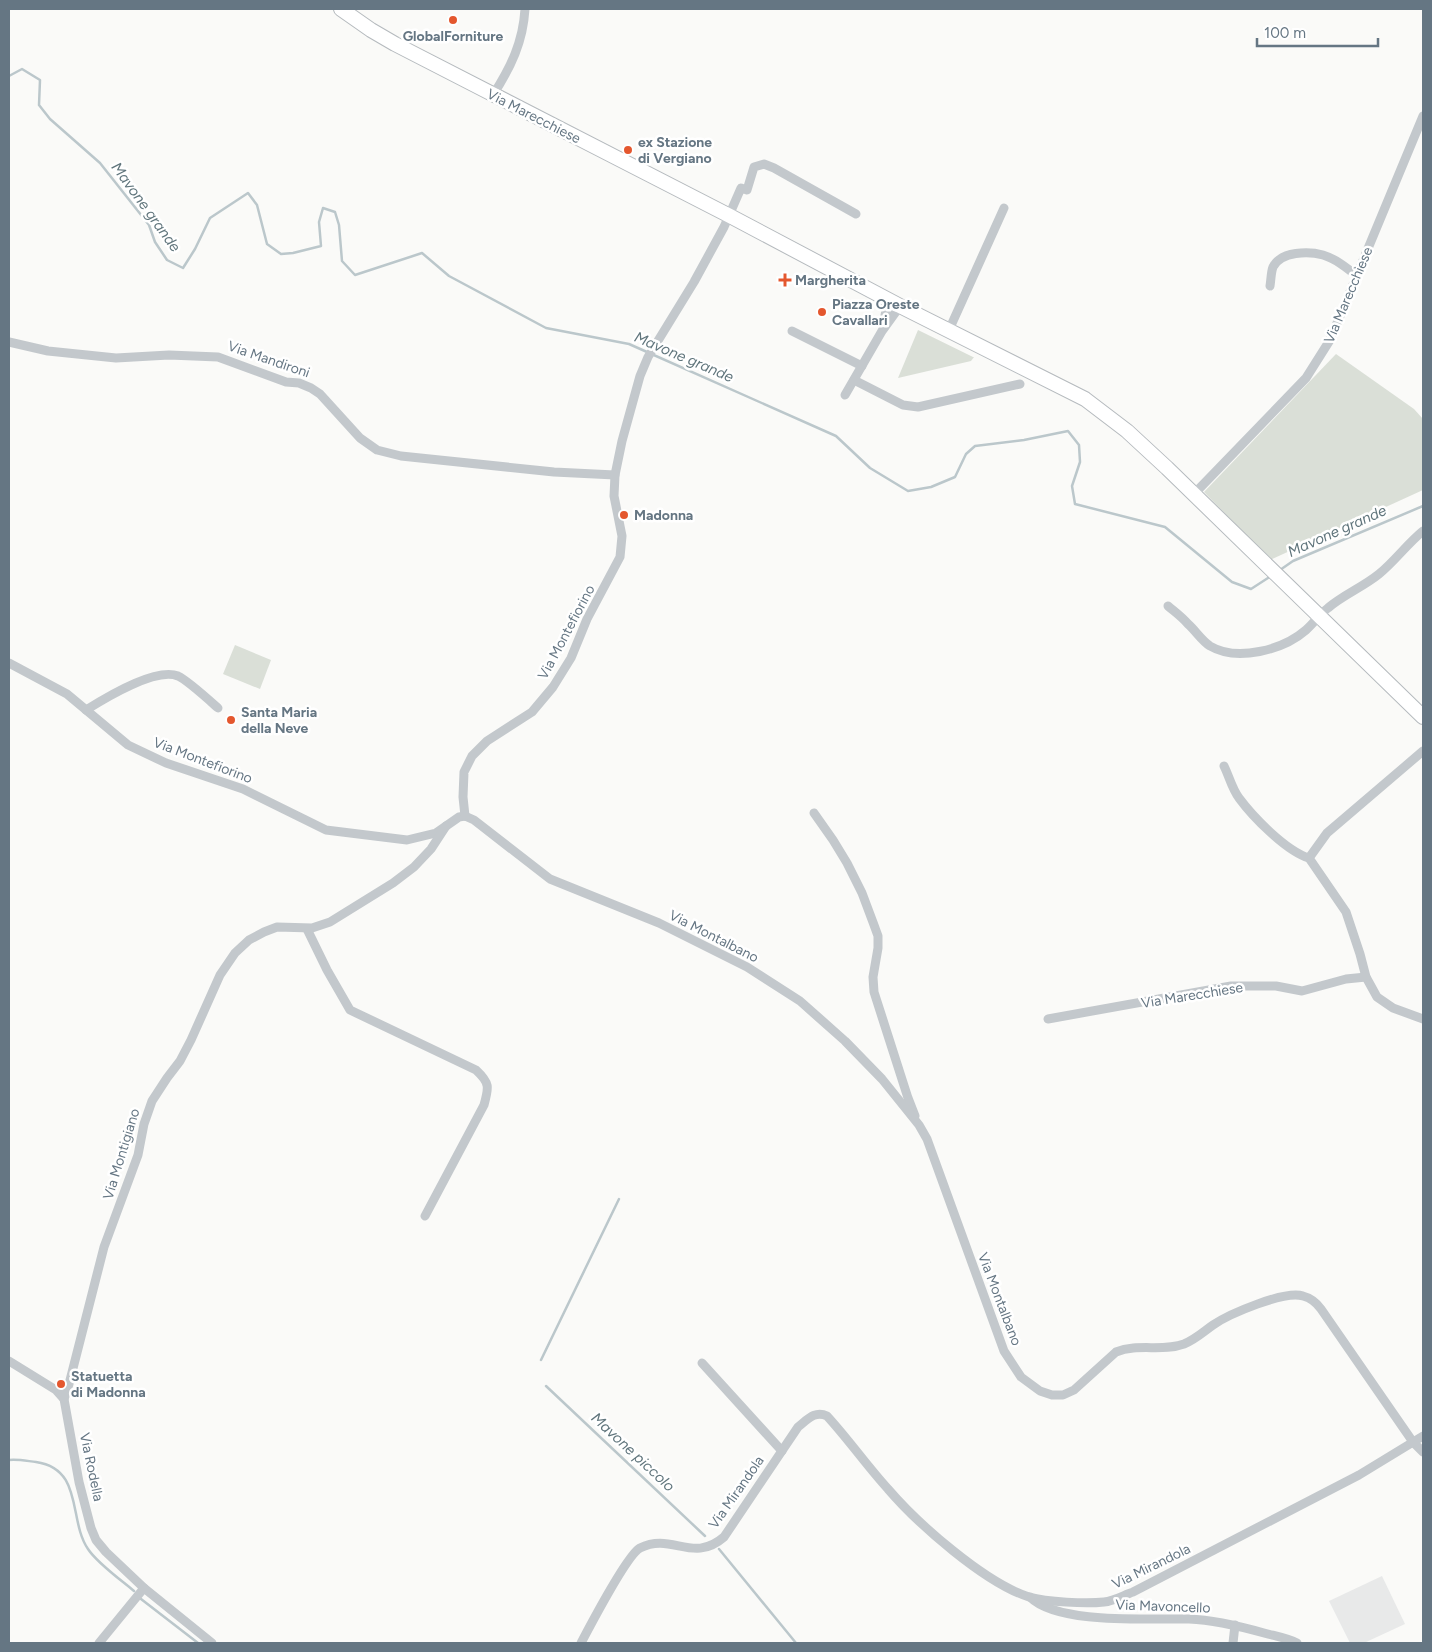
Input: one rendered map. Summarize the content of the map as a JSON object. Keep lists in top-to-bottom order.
{
  "streets": {
    "main road": ["Via Marecchiese"],
    "street": [
      "Via Mandironi",
      "Via Montefiorino",
      "Via Montalbano",
      "Via Montigiano",
      "Via Rodella",
      "Via Mirandola",
      "Via Mavoncello"
    ]
  },
  "crossings": [
    ["Via Marecchiese", "Via Montefiorino"],
    ["Via Mandironi", "Via Montefiorino"],
    ["Via Montefiorino", "Via Montalbano"],
    ["Via Montefiorino", "Via Montigiano"],
    ["Via Montalbano", "Via Mirandola"],
    ["Via Montigiano", "Via Rodella"],
    ["Via Mirandola", "Via Mavoncello"]
  ],
  "water": ["Mavone grande", "Mavone piccolo"],
  "places": {
    "other": [
      "GlobalForniture",
      "ex Stazione di Vergiano",
      "Piazza Oreste Cavallari",
      "Madonna",
      "Santa Maria della Neve",
      "Statuetta di Madonna"
    ],
    "health": ["Margherita"]
  },
  "scale_bar": "100 m"
}
